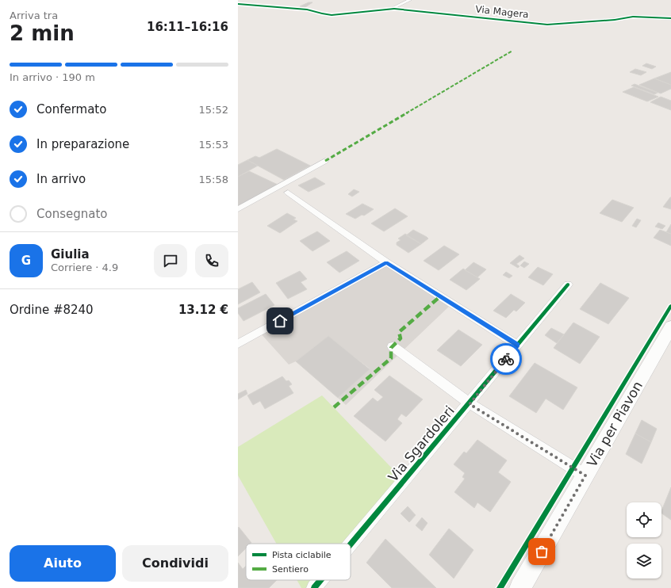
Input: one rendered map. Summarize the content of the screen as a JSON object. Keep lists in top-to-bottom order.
{
  "streets": {
    "street": ["Via Magera", "Via per Piavon", "Via Sgardoleri"]
  },
  "crossings": [
    ["Via per Piavon", "Via Sgardoleri"]
  ],
  "legend": ["Pista ciclabile", "Sentiero"],
  "page": {
    "heading": ["2 min", "Arriva tra", "16:11–16:16"],
    "panel": [
      "Giulia",
      "Corriere · 4.9",
      "Ordine #8240",
      "13.12 €"
    ],
    "bar": "In arrivo · 190 m",
    "list": [
      ["Confermato", "15:52"],
      ["In preparazione", "15:53"],
      ["In arrivo", "15:58"],
      "Consegnato"
    ],
    "round": "G",
    "buttons": ["Aiuto", "Condividi"]
  }
}
